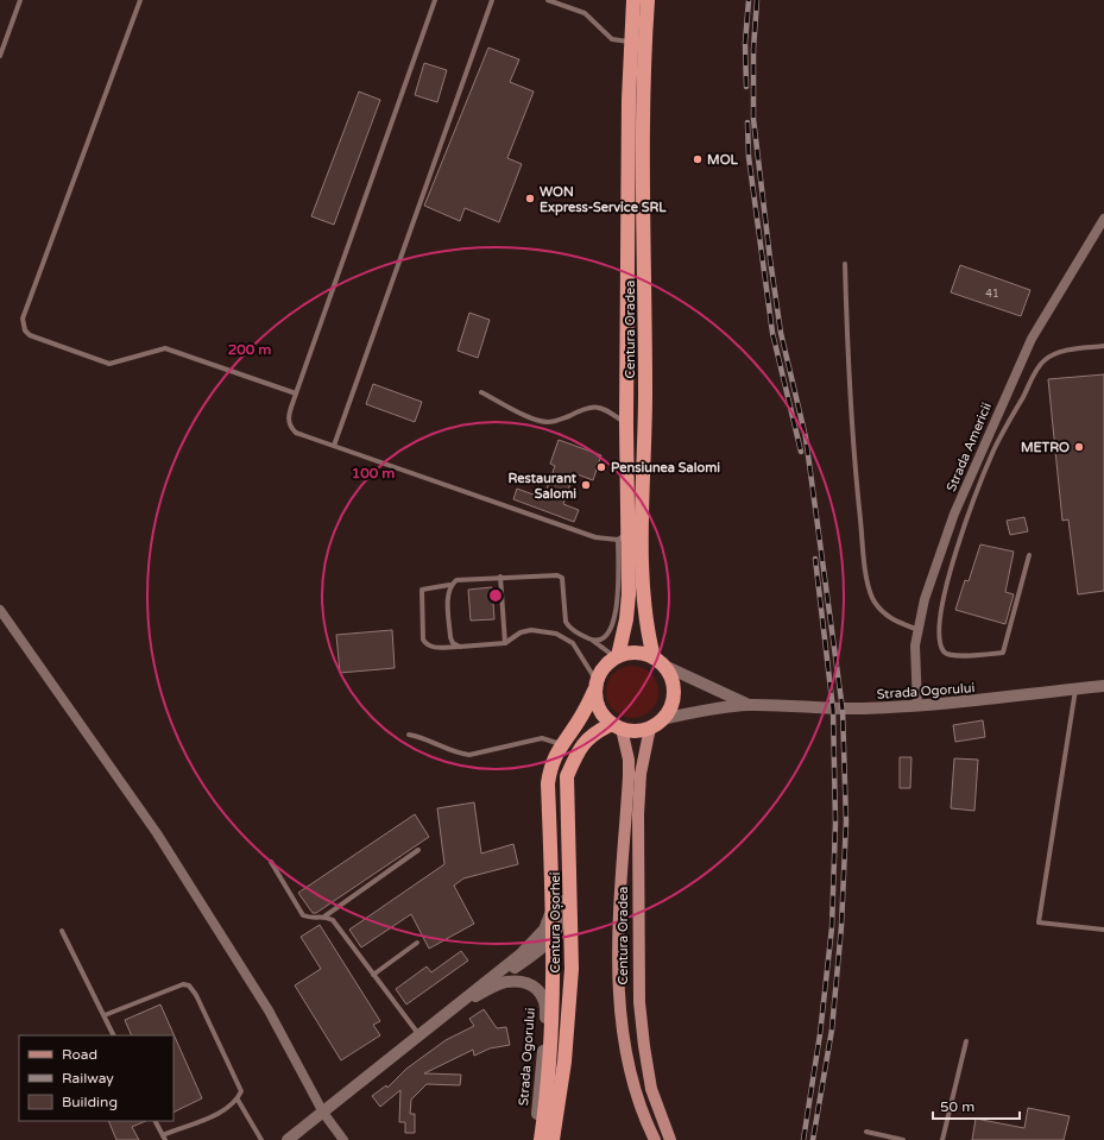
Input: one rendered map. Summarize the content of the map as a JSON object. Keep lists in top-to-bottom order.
{
  "streets": {
    "highway": ["Centura Oradea", "Centura Oșorhei"],
    "street": ["Strada Americii", "Strada Ogorului"]
  },
  "crossings": [
    ["Centura Oradea", "Strada Ogorului"],
    ["Centura Oradea", "Centura Oșorhei"],
    ["Strada Americii", "Strada Ogorului"],
    ["Strada Ogorului", "Centura Oșorhei"]
  ],
  "places": [
    "MOL",
    "WON Express-Service SRL",
    "METRO",
    "Pensiunea Salomi",
    "Restaurant Salomi"
  ],
  "house_numbers": ["41"],
  "legend": ["Road", "Railway", "Building"],
  "scale_bar": "50 m",
  "rings": ["200 m", "100 m"]
}
